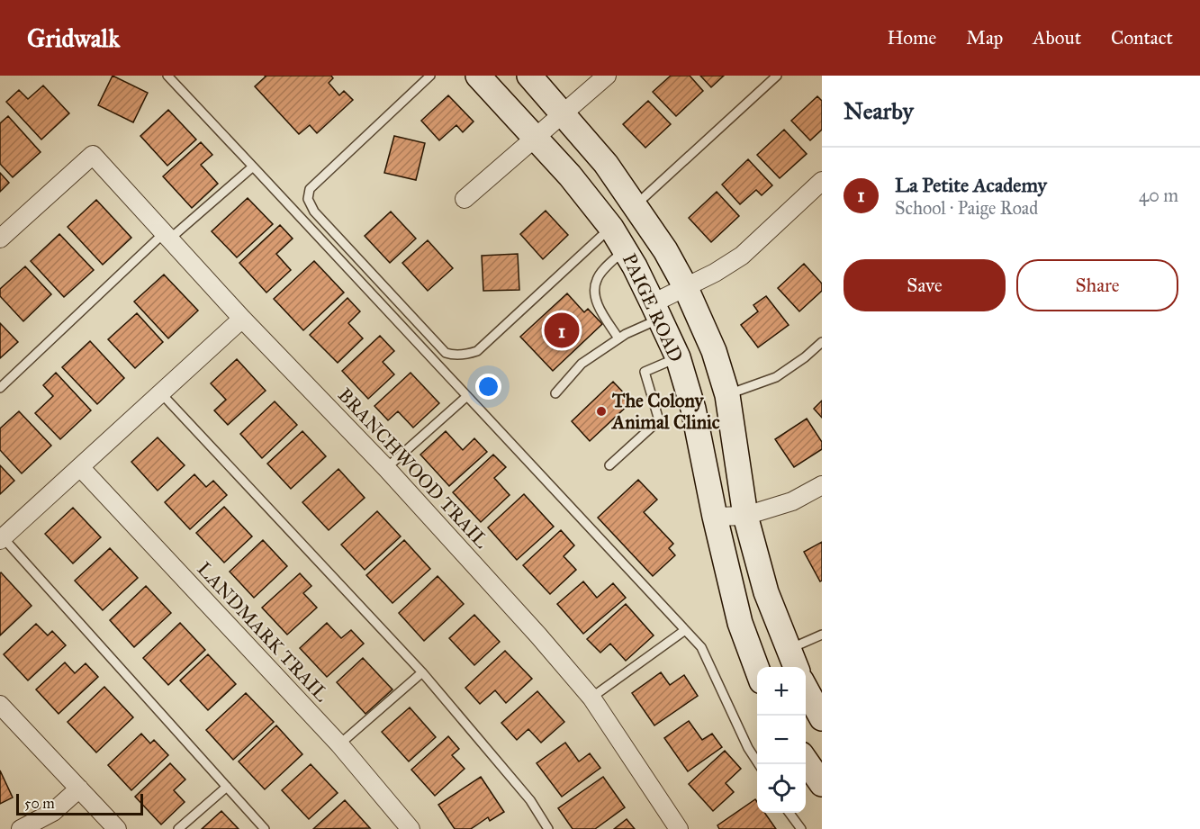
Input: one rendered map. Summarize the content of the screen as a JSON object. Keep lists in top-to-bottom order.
{
  "streets": {
    "main road": ["PAIGE ROAD"],
    "street": ["BRANCHWOOD TRAIL", "LANDMARK TRAIL"]
  },
  "places": ["The Colony Animal Clinic"],
  "scale_bar": "50 m",
  "page": {
    "header": "Gridwalk",
    "nav": [
      "Home",
      "Map",
      "About",
      "Contact"
    ],
    "heading": "Nearby",
    "list": [
      {
        "mark": "1",
        "name": "La Petite Academy",
        "note": "School · Paige Road",
        "value": "40 m"
      }
    ],
    "buttons": ["Save", "Share"],
    "pins": "1",
    "map_buttons": ["+", "−"],
    "scale": "50 m"
  }
}
